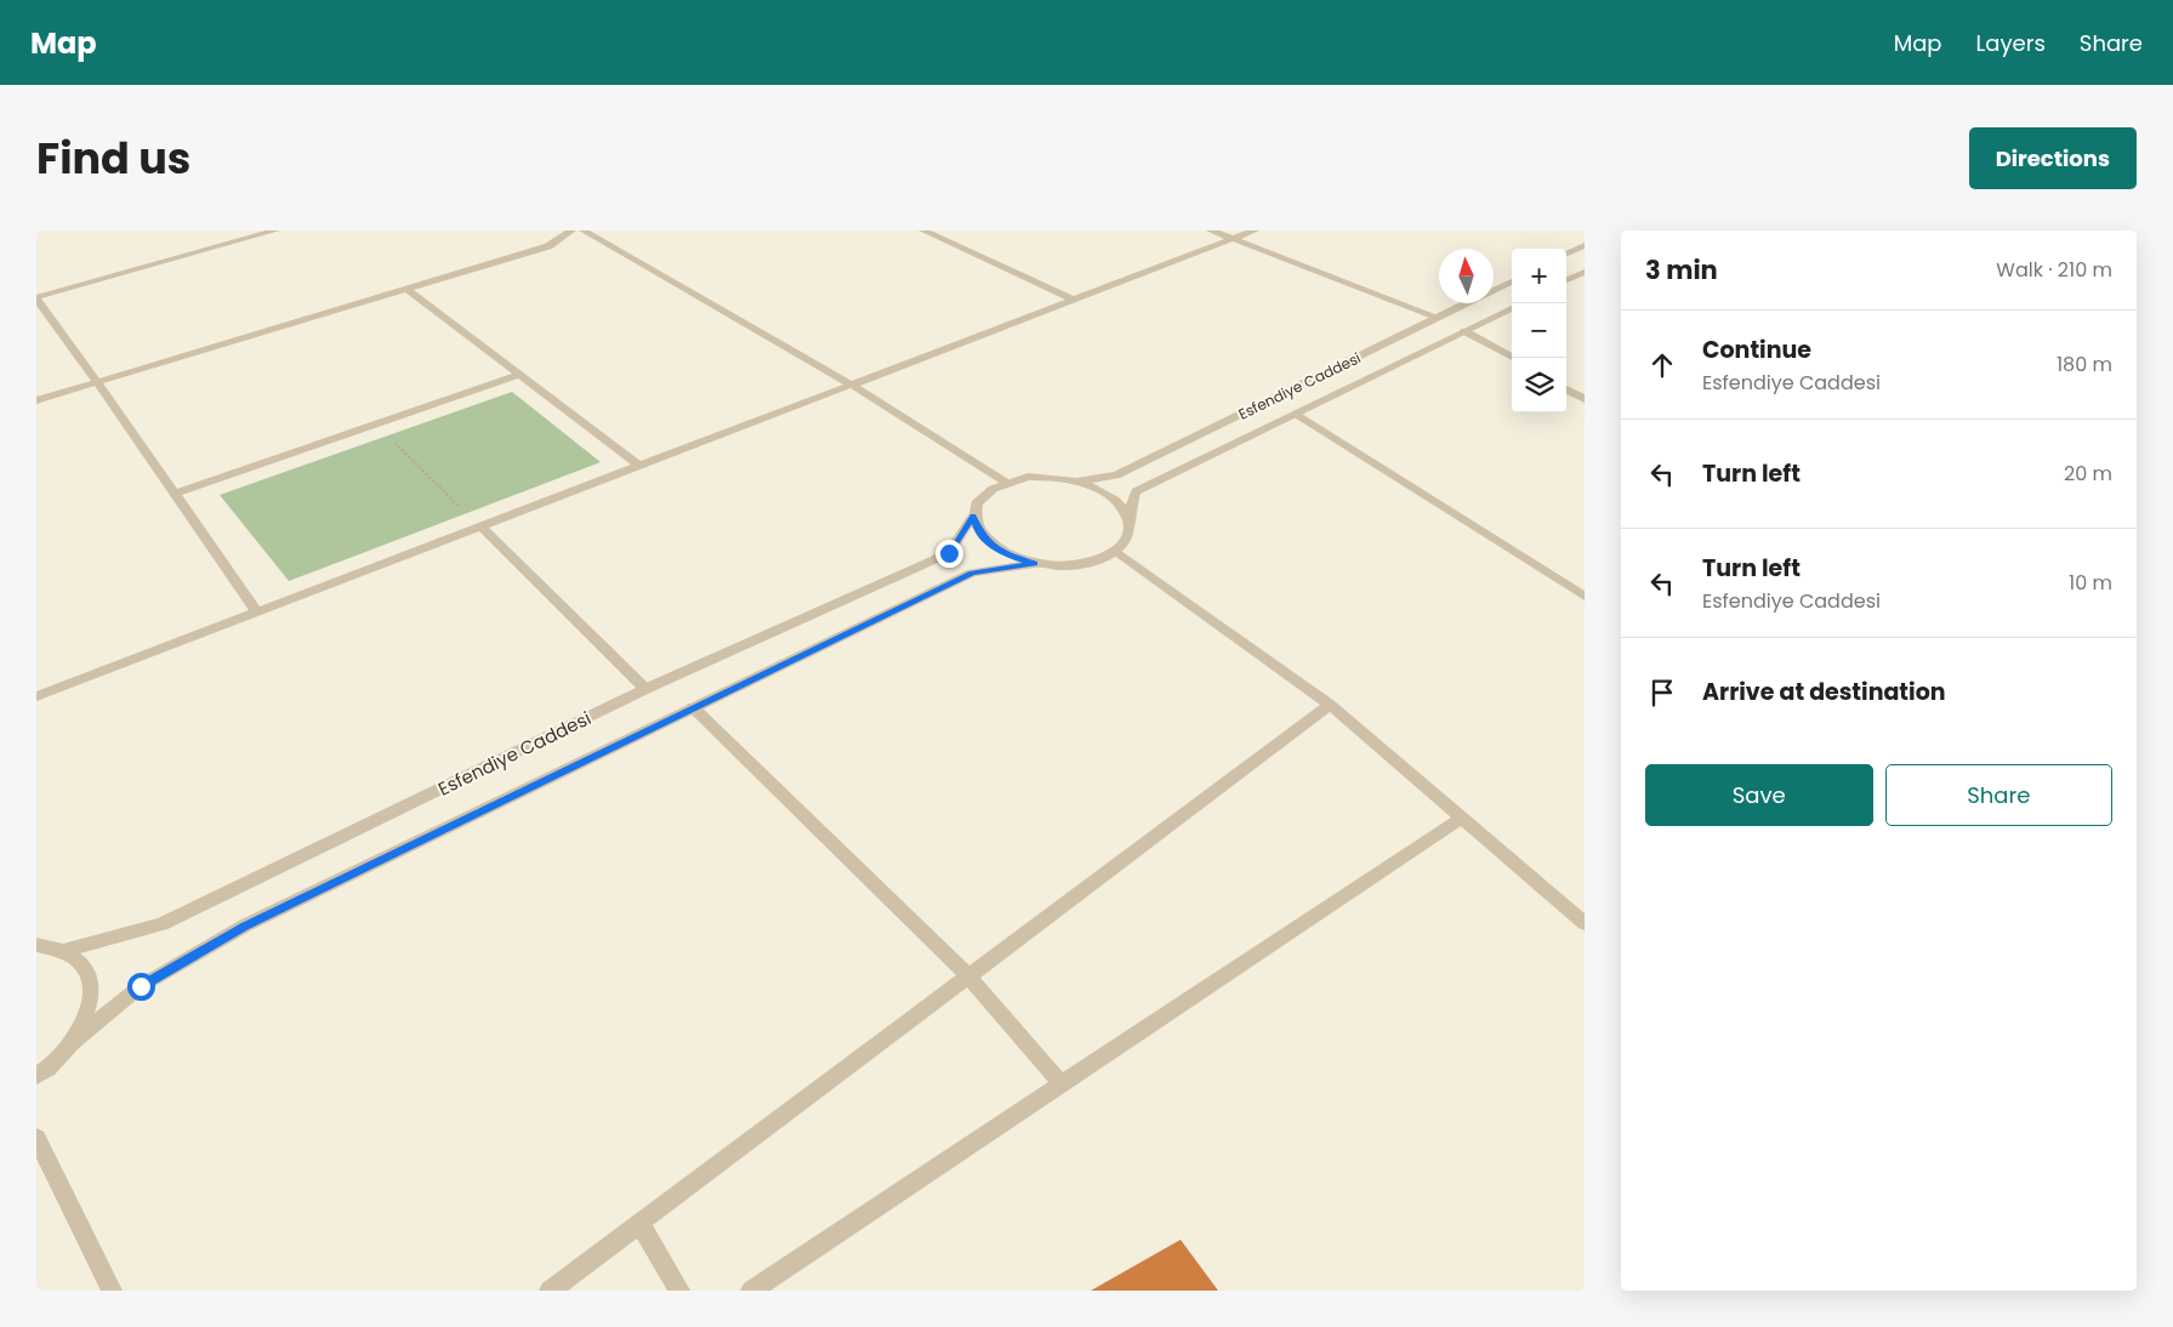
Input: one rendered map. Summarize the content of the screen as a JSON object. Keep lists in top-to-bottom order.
{
  "streets": {
    "street": ["Esfendiye Caddesi"]
  },
  "north": "top",
  "page": {
    "header": "Map",
    "nav": ["Map", "Layers", "Share"],
    "title": "Find us",
    "buttons": [
      "Directions",
      ["Save", "Share"]
    ],
    "heading": ["3 min", "Walk · 210 m"],
    "map_buttons": ["+", "−"],
    "list": [
      ["Continue", "Esfendiye Caddesi", "180 m"],
      ["Turn left", "20 m"],
      ["Turn left", "Esfendiye Caddesi", "10 m"],
      "Arrive at destination"
    ]
  }
}
